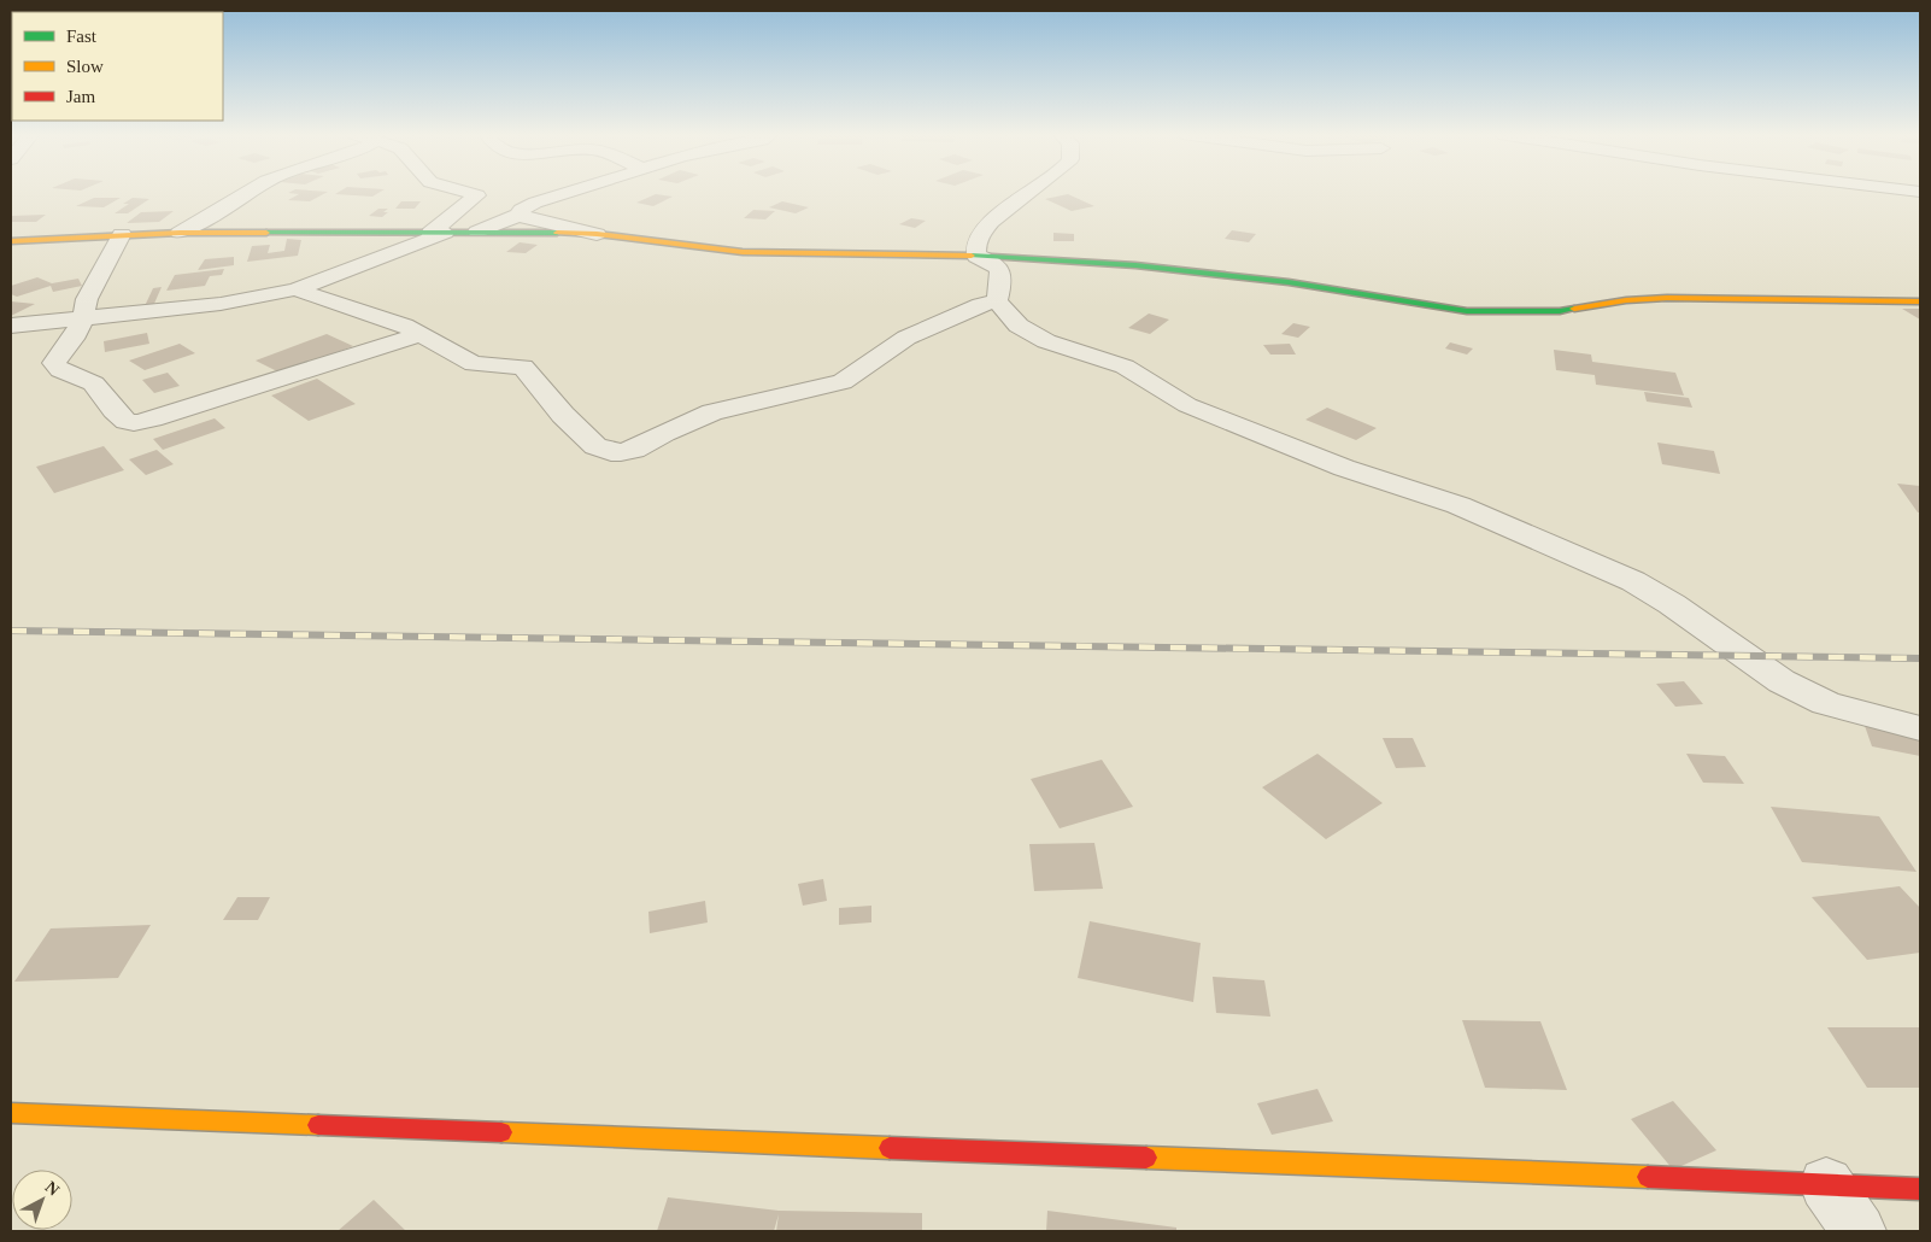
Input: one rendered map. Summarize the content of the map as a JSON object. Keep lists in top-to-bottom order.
{
  "legend": ["Fast", "Slow", "Jam"],
  "north": "top right"
}
